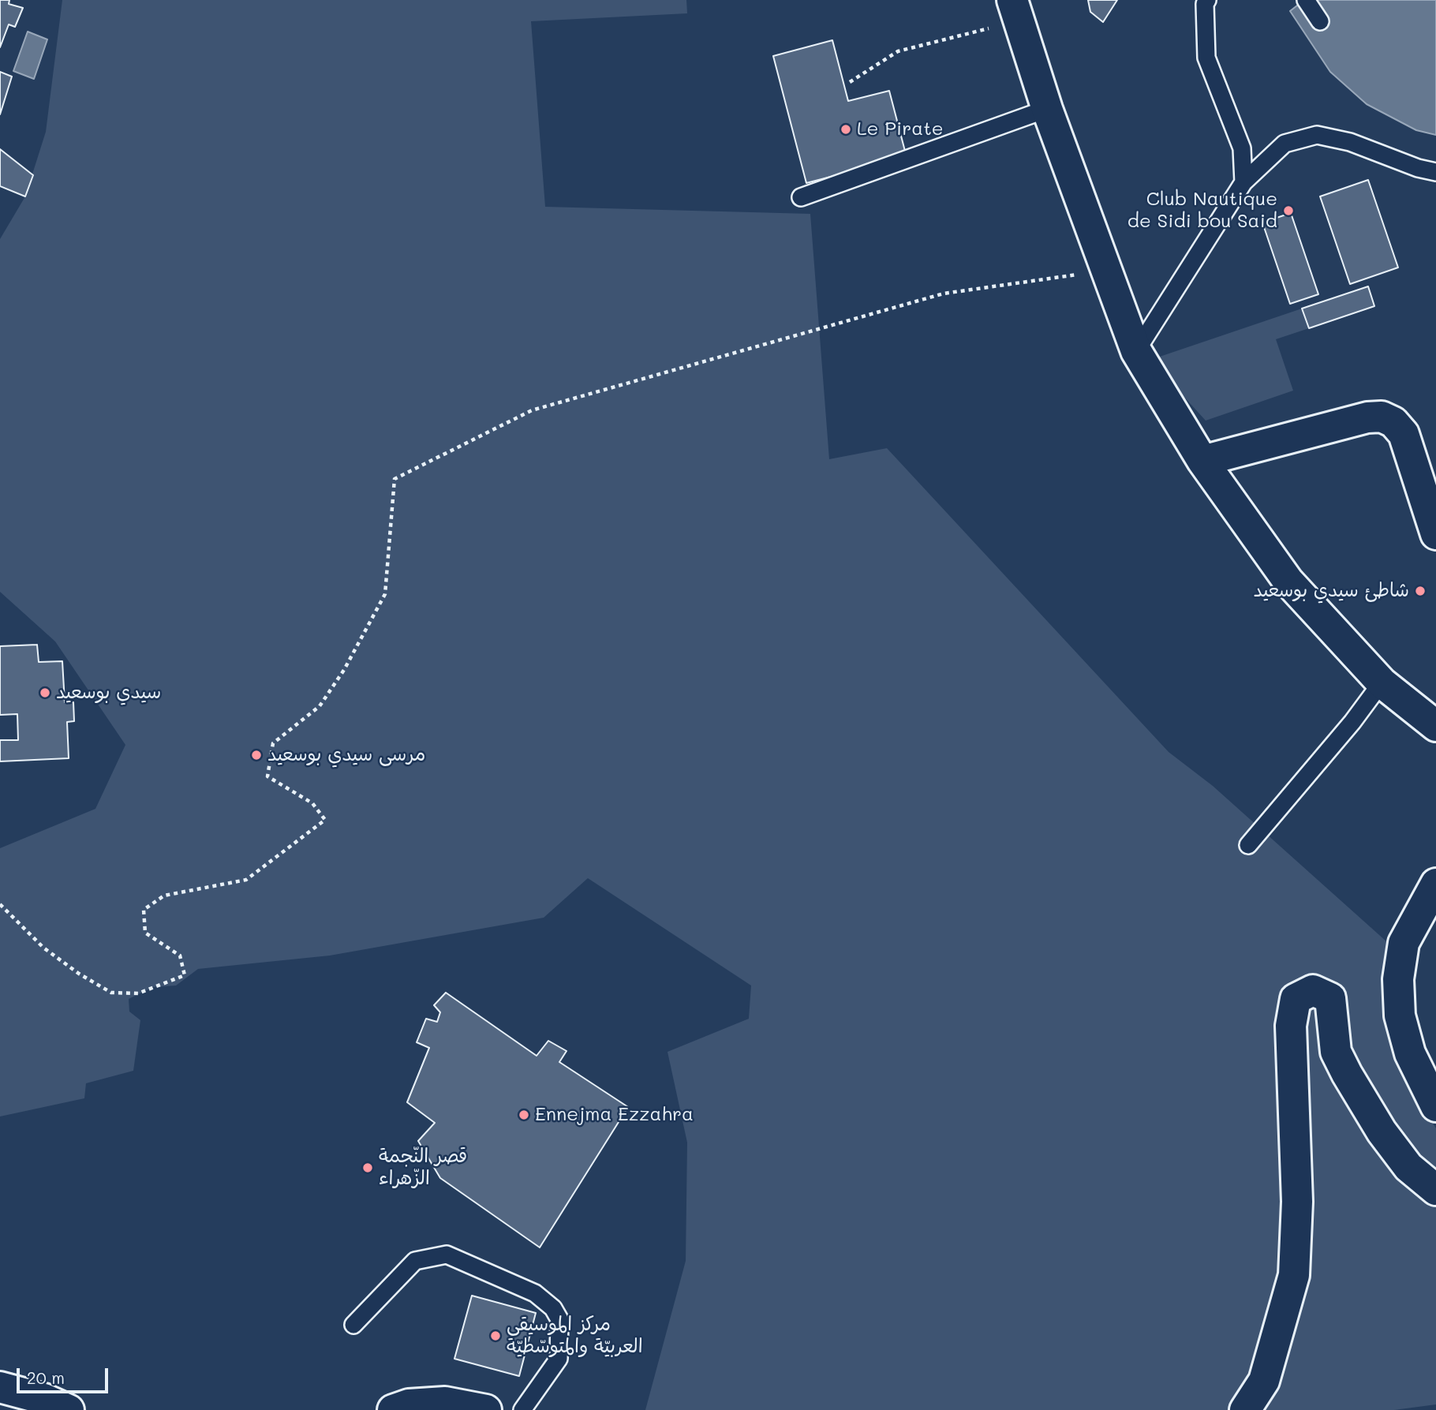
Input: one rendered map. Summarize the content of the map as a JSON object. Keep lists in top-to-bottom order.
{
  "places": [
    "Le Pirate",
    "Club Nautique de Sidi bou Said",
    "شاطئ سيدي بوسعيد",
    "سيدي بوسعيد",
    "مرسى سيدي بوسعيد",
    "Ennejma Ezzahra",
    "قصر النّجمة الزّهراء",
    "مركز الموسيقى العربيّة والمتوسّطيّة"
  ],
  "scale_bar": "20 m"
}
